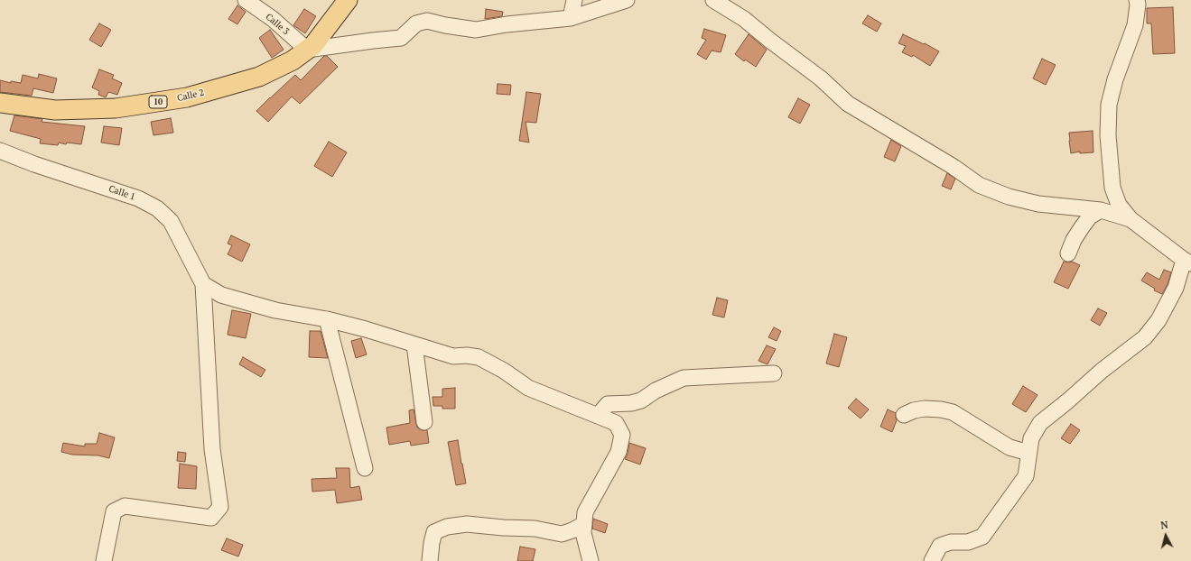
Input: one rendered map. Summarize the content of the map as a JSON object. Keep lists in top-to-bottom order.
{
  "streets": {
    "main road": ["Calle 2", "10"],
    "street": ["Calle 3", "Calle 1"]
  },
  "crossings": [
    ["Calle 3", "Calle 2"],
    ["Calle 3", "10"],
    ["Calle 2", "10"]
  ],
  "north": "top"
}
